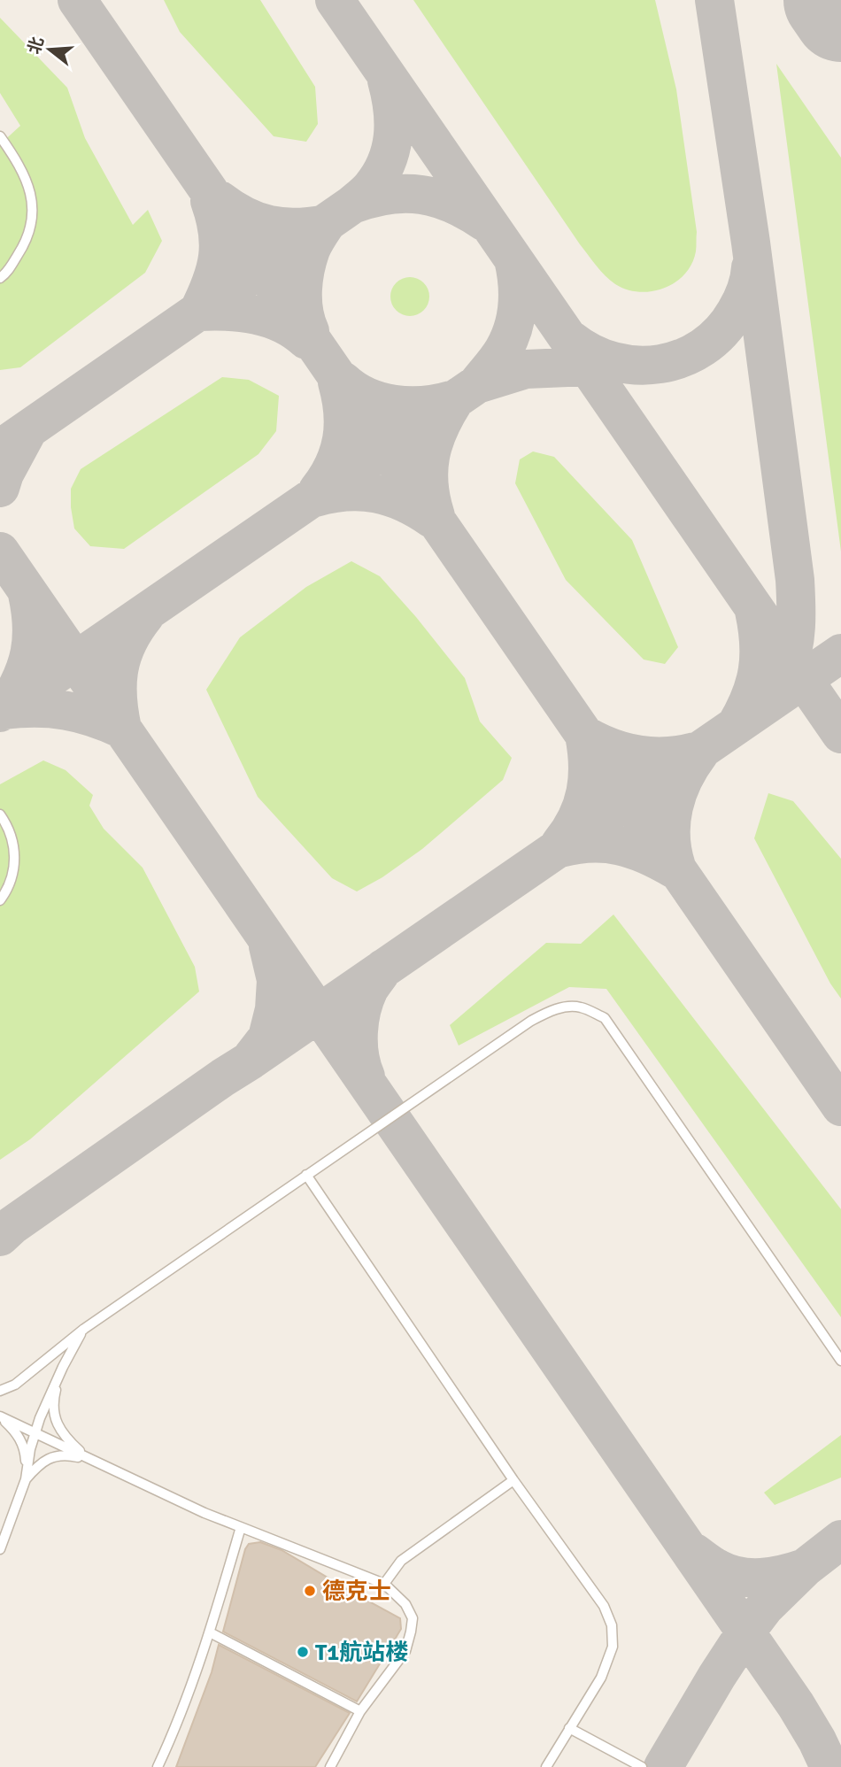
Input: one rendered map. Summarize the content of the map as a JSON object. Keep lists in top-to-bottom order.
{
  "places": ["德克士", "T1航站楼"],
  "north": "left"
}
